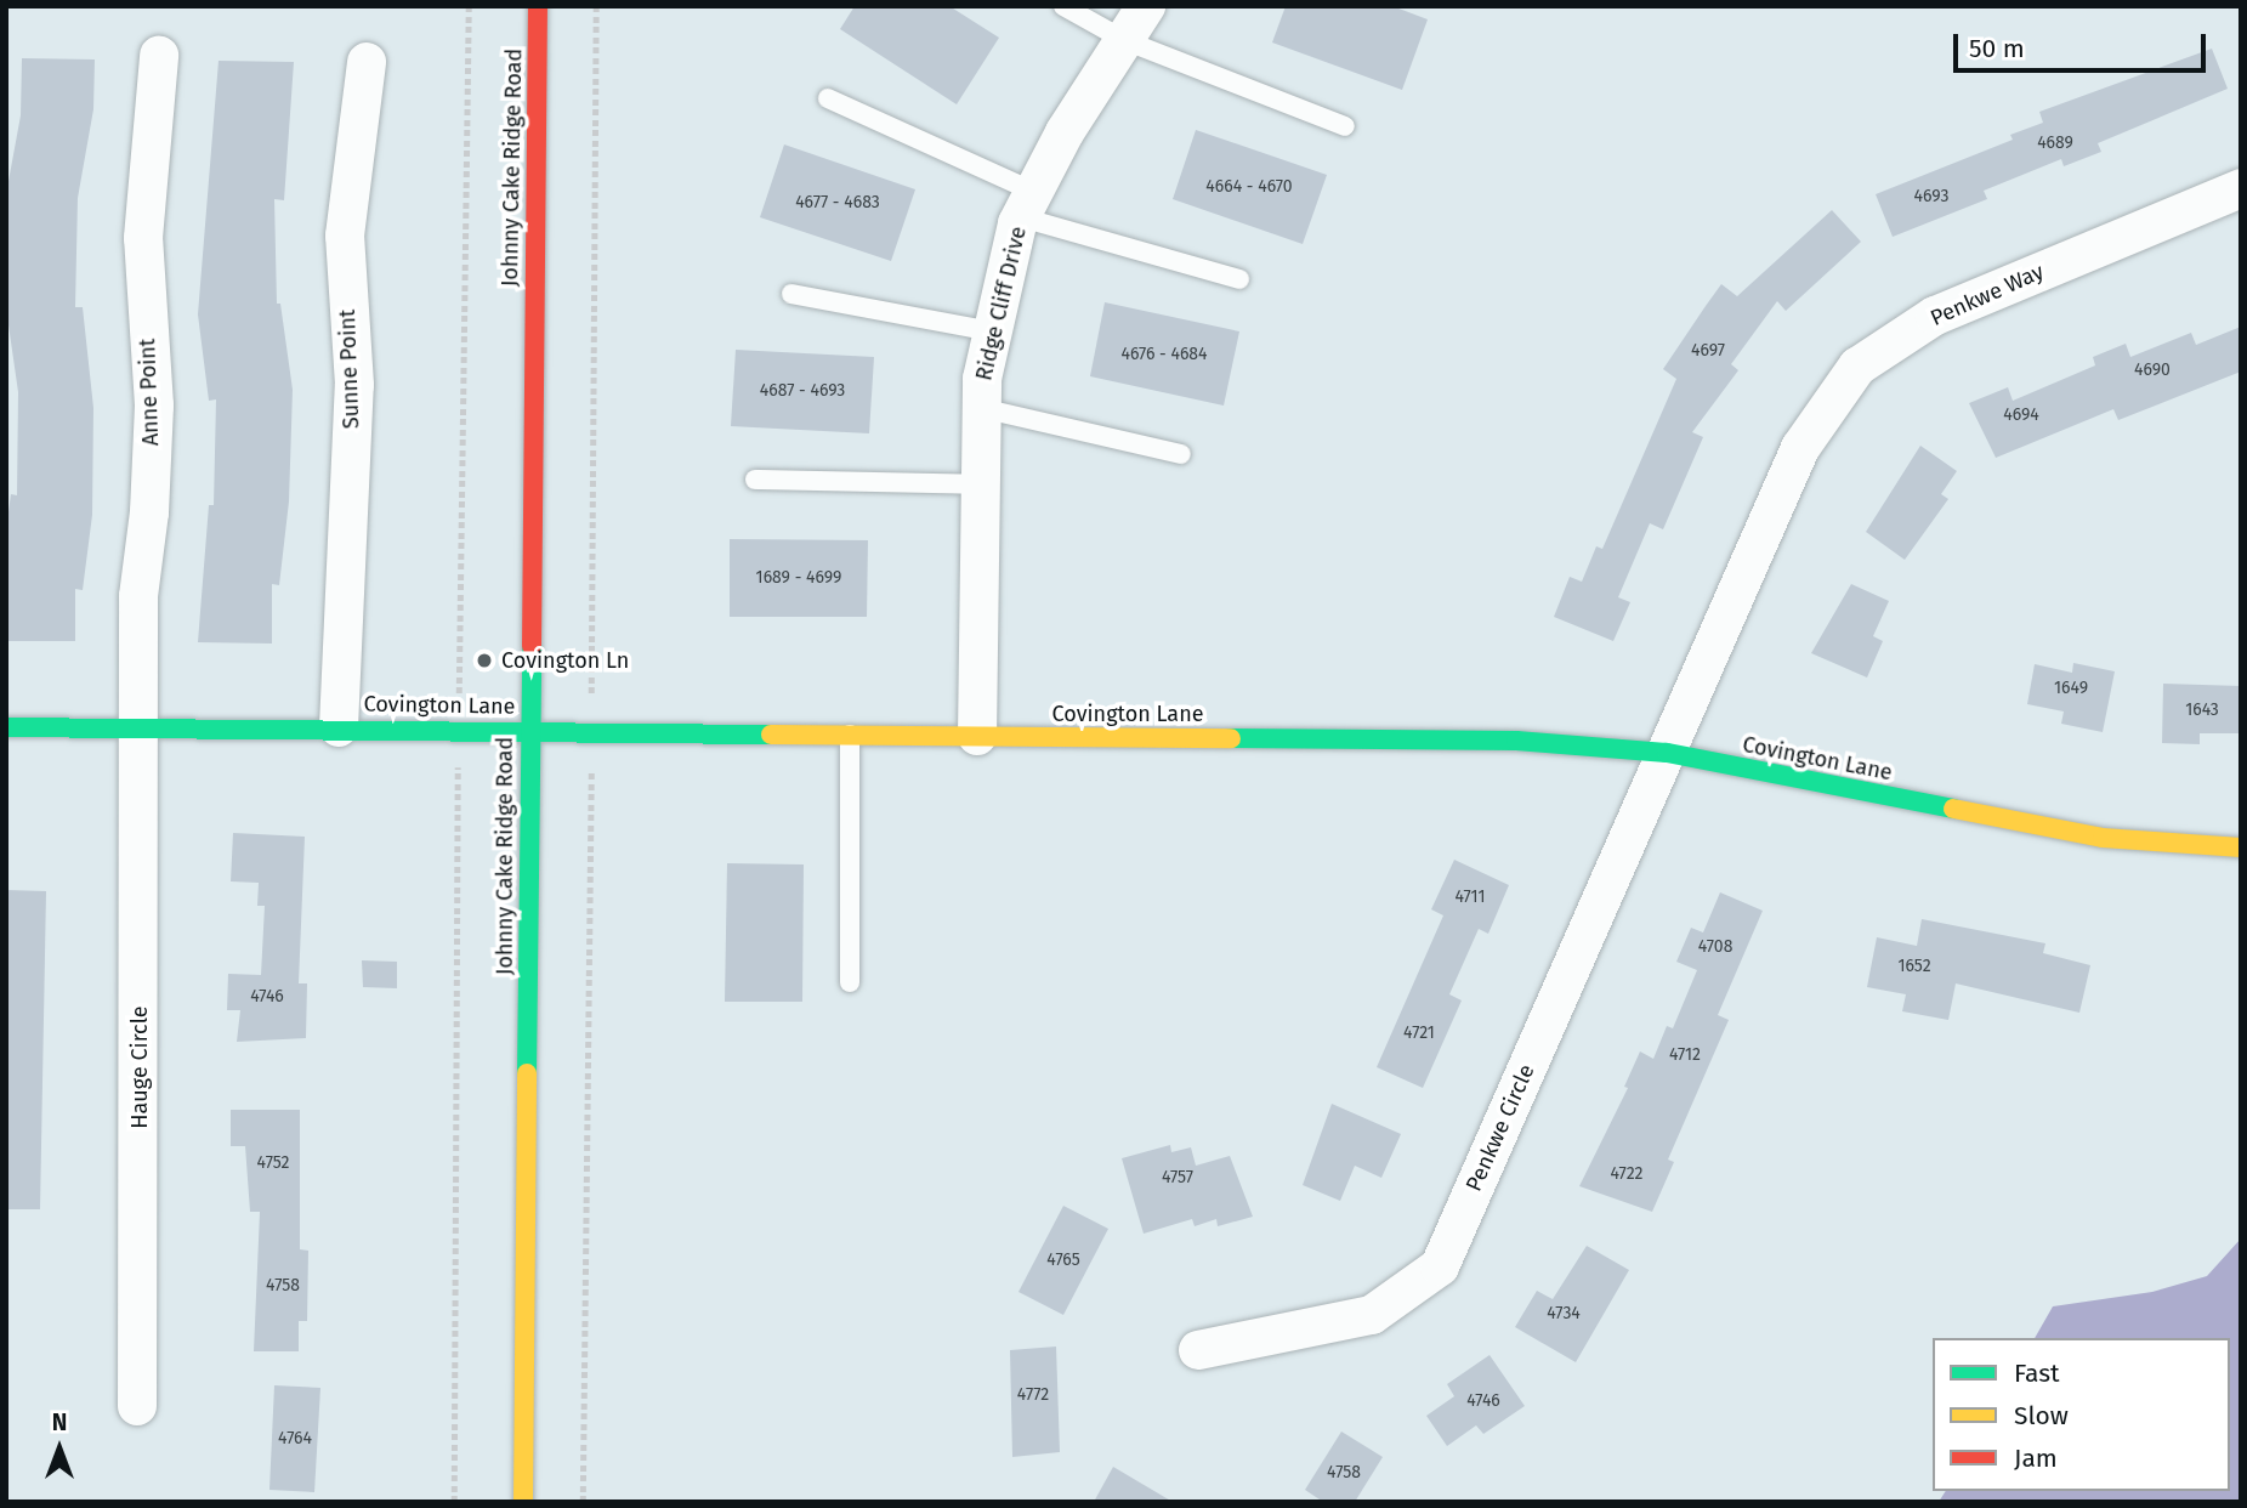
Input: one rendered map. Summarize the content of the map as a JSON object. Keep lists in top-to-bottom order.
{
  "streets": {
    "street": [
      "Johnny Cake Ridge Road",
      "Penkwe Way",
      "Ridge Cliff Drive",
      "Sunne Point",
      "Anne Point",
      "Covington Lane",
      "Hauge Circle",
      "Penkwe Circle"
    ]
  },
  "crossings": [
    ["Johnny Cake Ridge Road", "Covington Lane"],
    ["Penkwe Way", "Covington Lane"],
    ["Penkwe Way", "Penkwe Circle"],
    ["Ridge Cliff Drive", "Covington Lane"],
    ["Sunne Point", "Covington Lane"],
    ["Anne Point", "Covington Lane"],
    ["Anne Point", "Hauge Circle"],
    ["Covington Lane", "Hauge Circle"],
    ["Covington Lane", "Penkwe Circle"]
  ],
  "places": ["Covington Ln"],
  "house_numbers": [
    "4689",
    "4664 - 4670",
    "4693",
    "4677 - 4683",
    "4697",
    "4676 - 4684",
    "4690",
    "4687 - 4693",
    "4694",
    "1689 - 4699",
    "1649",
    "1643",
    "4711",
    "4708",
    "1652",
    "4746",
    "4721",
    "4712",
    "4752",
    "4722",
    "4757",
    "4765",
    "4758",
    "4734",
    "4772",
    "4746",
    "4764",
    "4758"
  ],
  "legend": ["Fast", "Slow", "Jam"],
  "scale_bar": "50 m",
  "north": "top"
}
